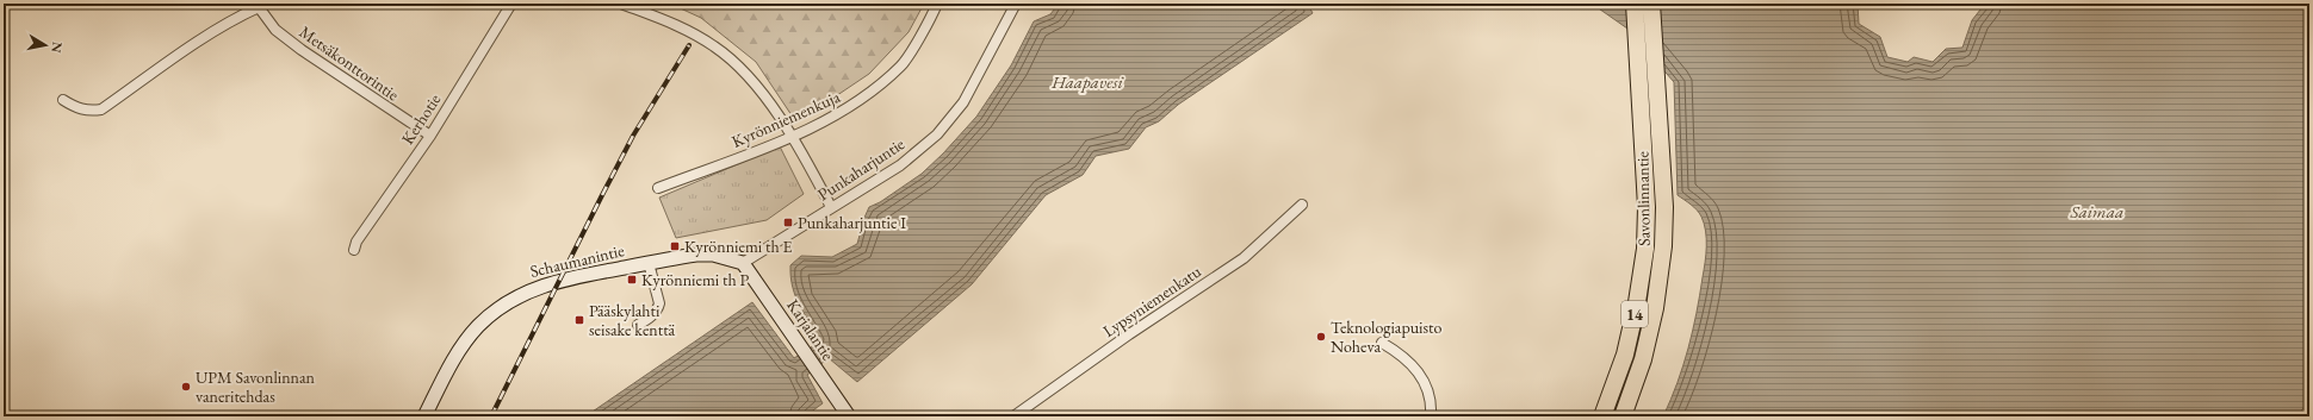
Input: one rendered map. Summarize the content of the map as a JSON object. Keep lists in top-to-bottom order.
{
  "streets": {
    "highway": ["Savonlinnantie", "14"],
    "street": [
      "Metsäkonttorintie",
      "Kerhotie",
      "Kyrönniemenkuja",
      "Punkaharjuntie",
      "Schaumanintie",
      "Lypsyniemenkatu",
      "Karjalantie"
    ]
  },
  "crossings": [
    ["Metsäkonttorintie", "Kerhotie"],
    ["Punkaharjuntie", "Schaumanintie"],
    ["Punkaharjuntie", "Karjalantie"],
    ["Schaumanintie", "Karjalantie"]
  ],
  "water": ["Haapavesi", "Saimaa"],
  "places": {
    "transit": [
      "Punkaharjuntie I",
      "Kyrönniemi th E",
      "Kyrönniemi th P",
      "Pääskylahti seisake kenttä"
    ],
    "other": ["Teknologiapuisto Noheva", "UPM Savonlinnan vaneritehdas"]
  },
  "north": "right"
}
